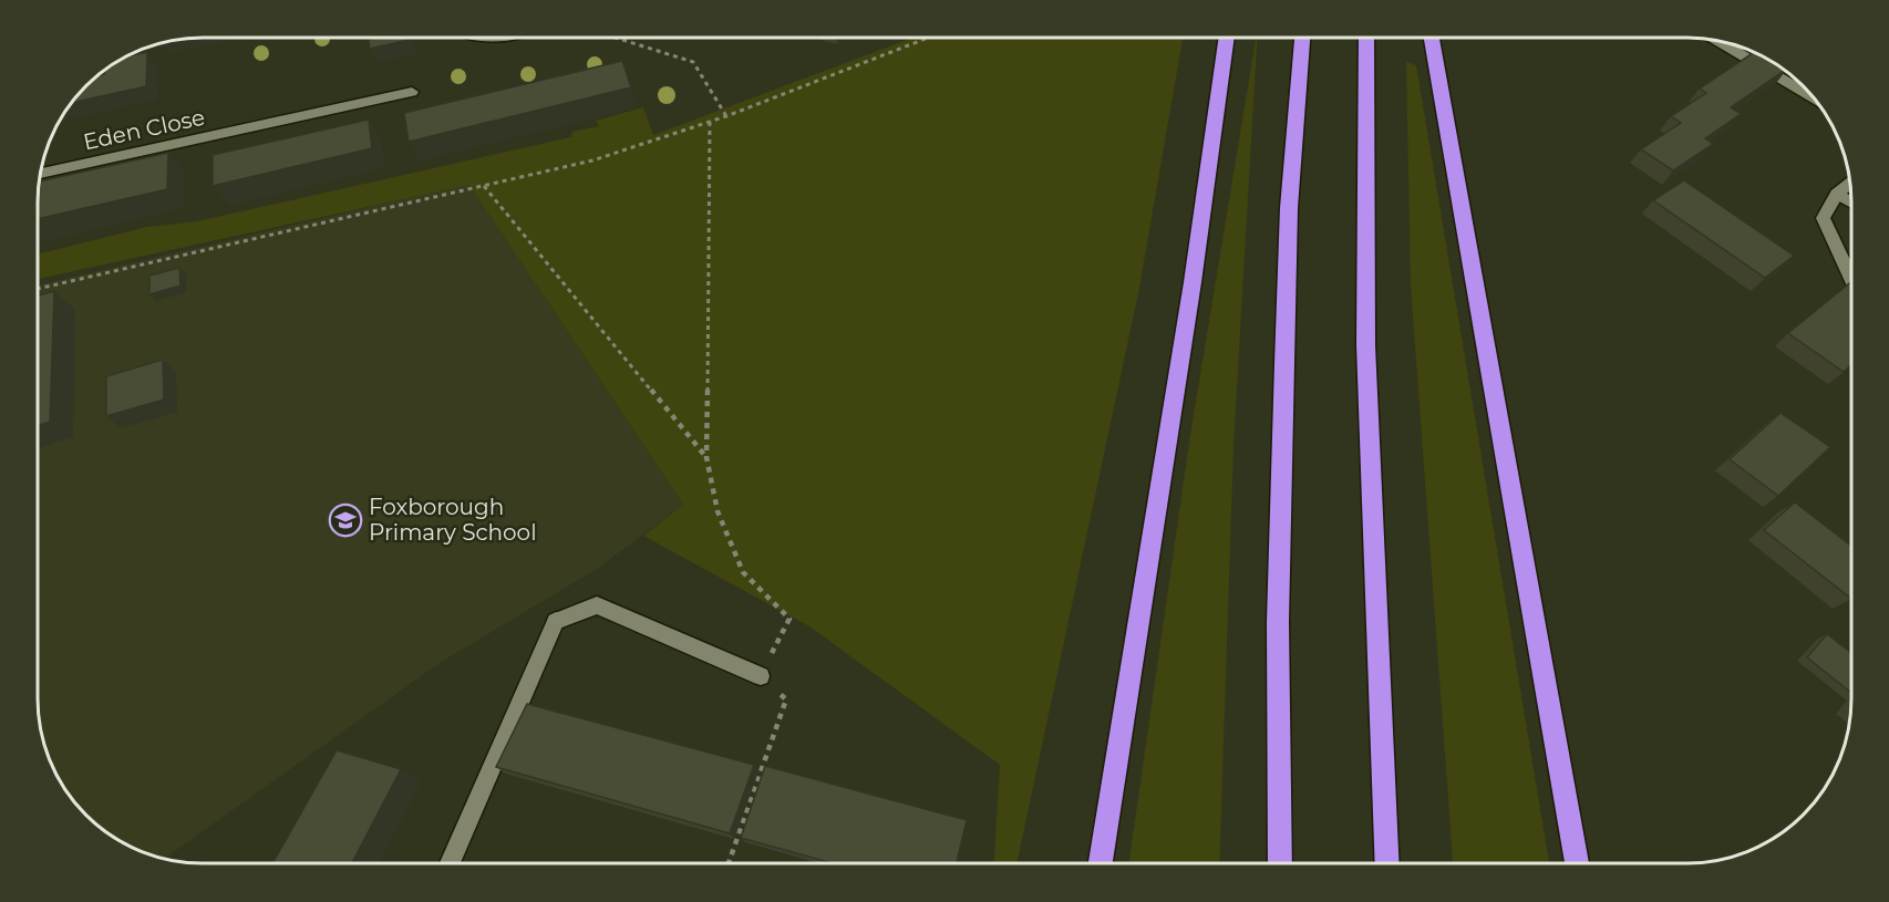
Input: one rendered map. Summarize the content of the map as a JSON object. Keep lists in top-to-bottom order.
{
  "streets": {
    "street": ["Eden Close"]
  },
  "places": {
    "school or university": ["Foxborough Primary School"]
  }
}
